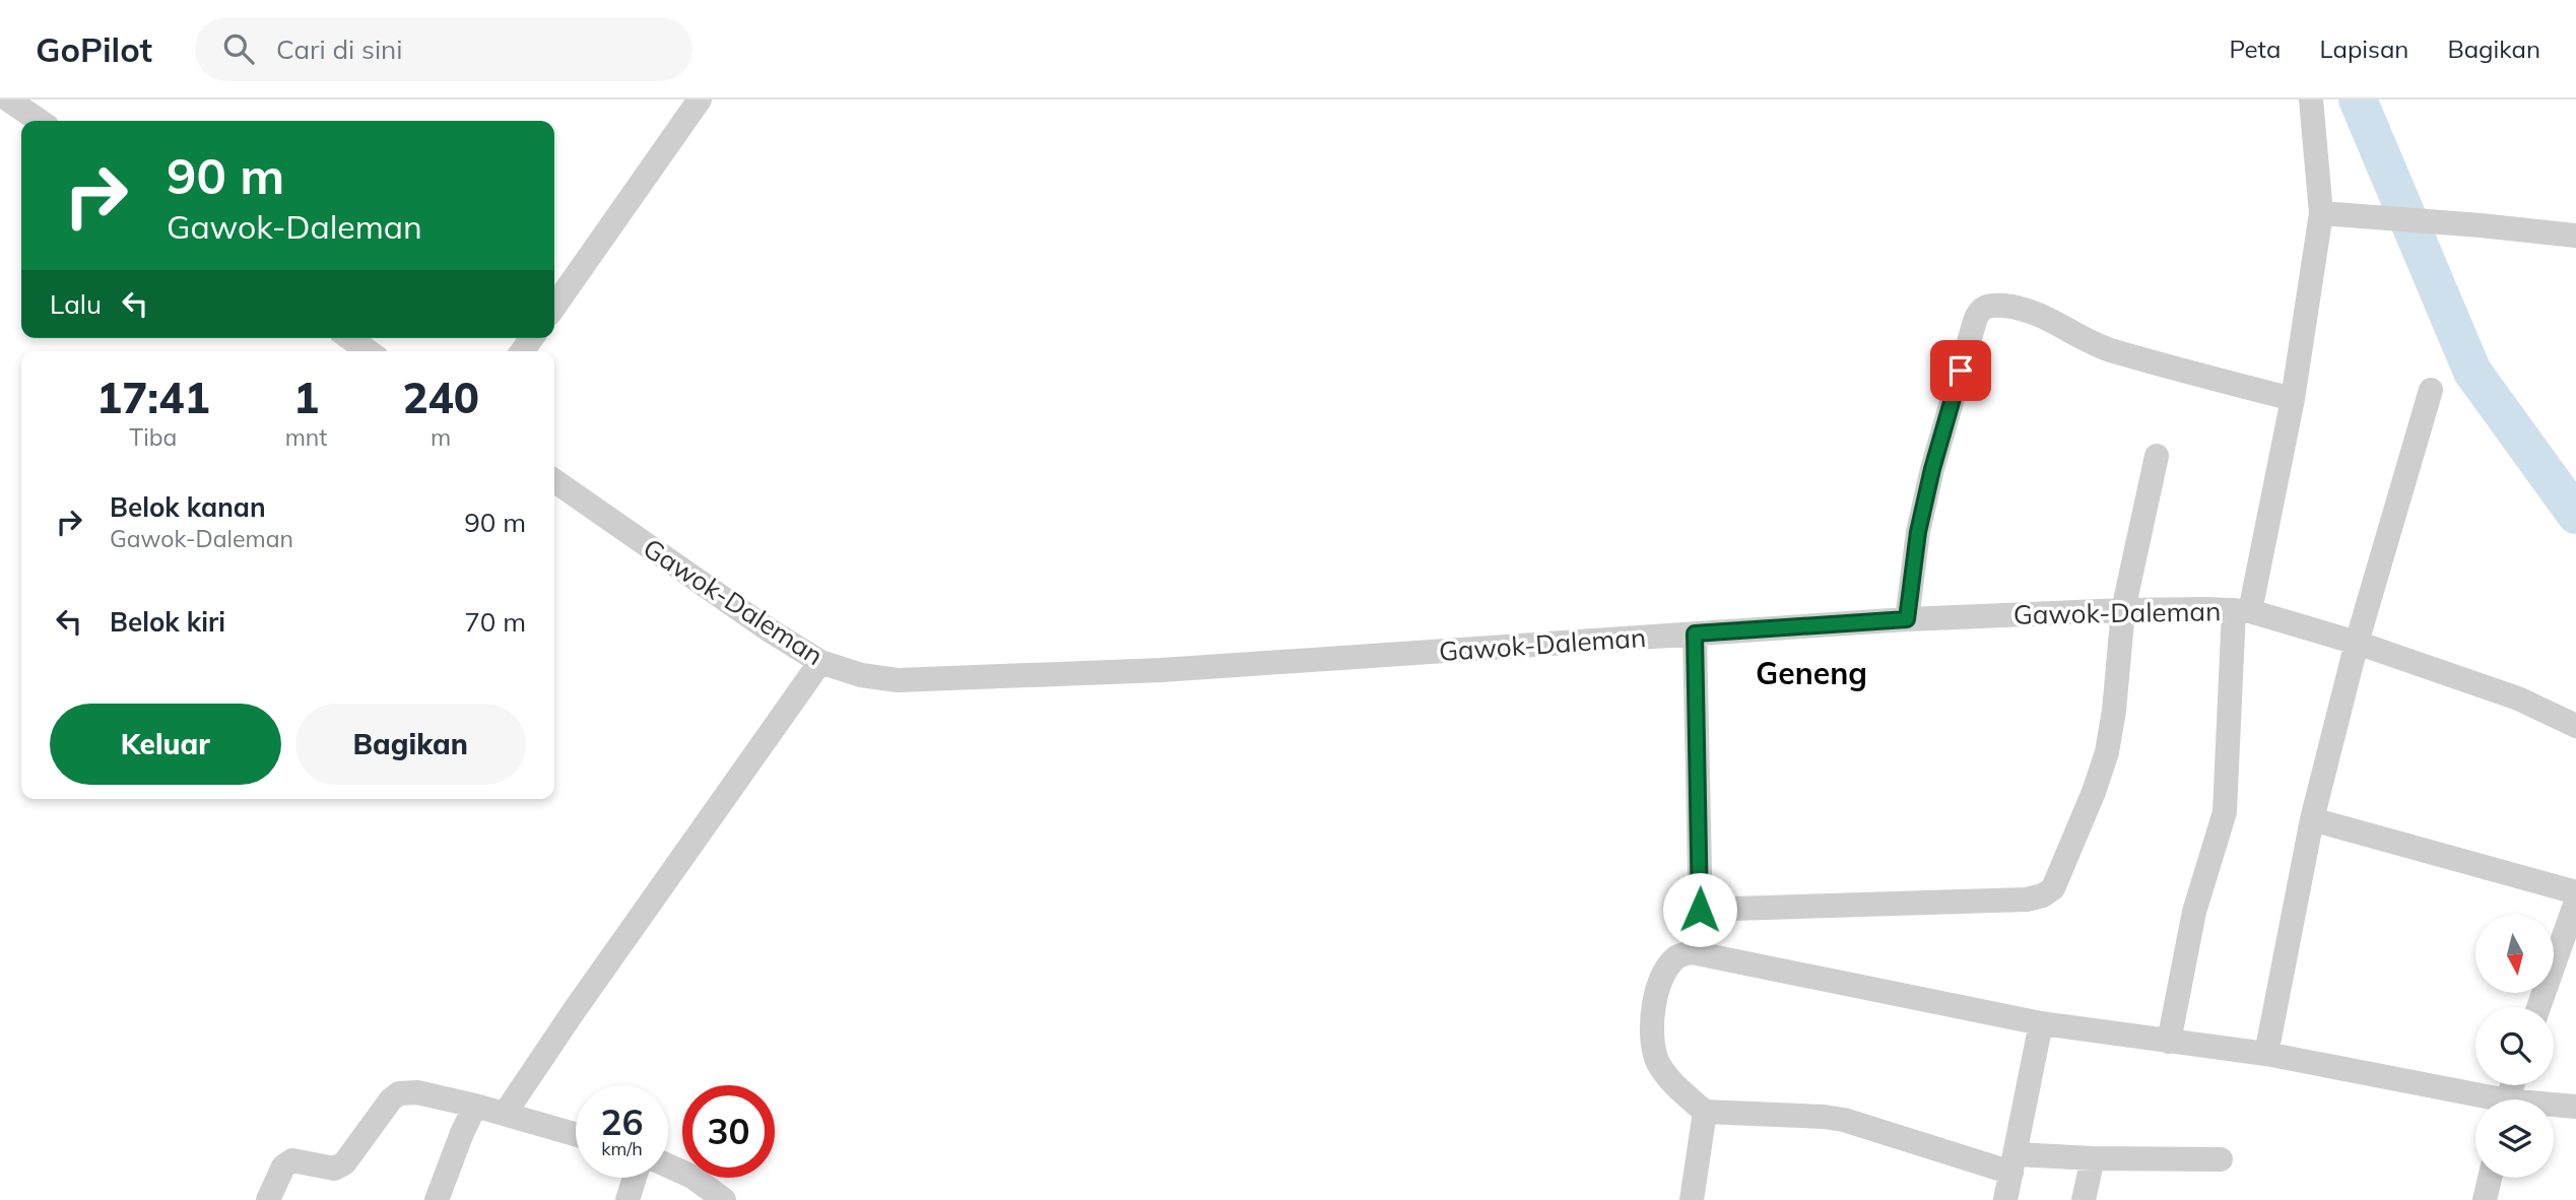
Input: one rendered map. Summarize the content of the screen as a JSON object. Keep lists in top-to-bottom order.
{
  "streets": {
    "street": ["Gawok-Daleman"]
  },
  "districts": ["Geneng"],
  "north": "bottom",
  "page": {
    "header": "GoPilot",
    "search": "Cari di sini",
    "nav": ["Peta", "Lapisan", "Bagikan"],
    "turn": ["90 m", "Gawok-Daleman"],
    "then": "Lalu",
    "eta": [
      "17:41",
      "Tiba",
      "1",
      "mnt",
      "240",
      "m"
    ],
    "list": [
      {
        "name": "Belok kanan",
        "note": "Gawok-Daleman",
        "value": "90 m"
      },
      {
        "name": "Belok kiri",
        "value": "70 m"
      }
    ],
    "buttons": ["Keluar", "Bagikan"],
    "speed": "26 km/h",
    "limit": "30"
  }
}
